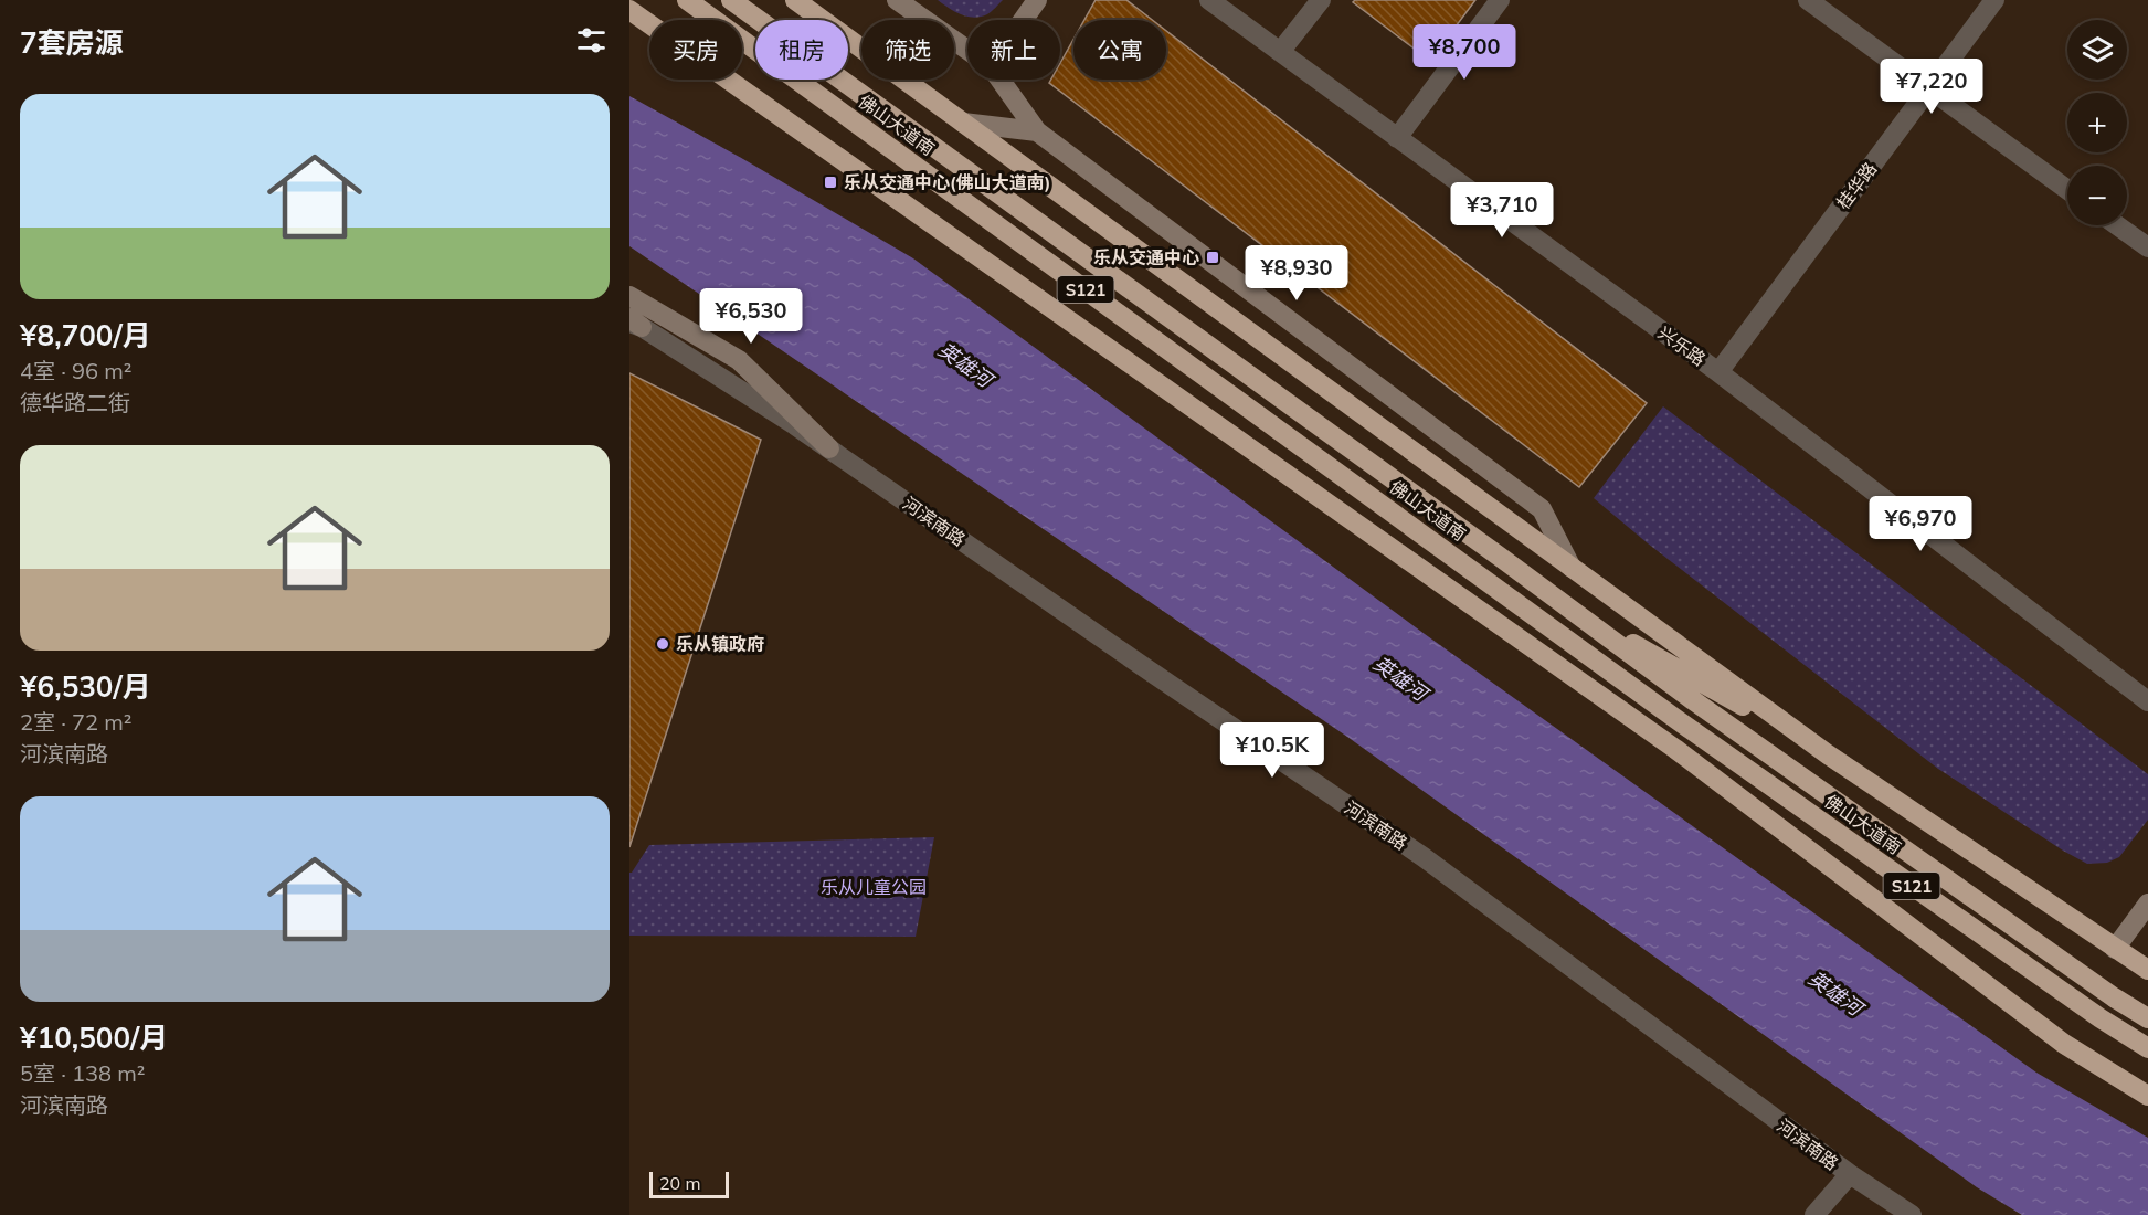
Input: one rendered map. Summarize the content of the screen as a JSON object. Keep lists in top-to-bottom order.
{
  "streets": {
    "highway": ["佛山大道南", "S121"],
    "street": ["桂华路", "兴乐路", "河滨南路"]
  },
  "crossings": [
    ["桂华路", "兴乐路"]
  ],
  "water": ["英雄河"],
  "parks": ["乐从儿童公园"],
  "places": {
    "transit": ["乐从交通中心(佛山大道南)", "乐从交通中心"],
    "other": ["乐从镇政府"]
  },
  "scale_bar": "20 m",
  "page": {
    "heading": "7套房源",
    "map_buttons": ["+", "−"],
    "chip": [
      "买房",
      "租房",
      "筛选",
      "新上",
      "公寓"
    ],
    "price": [
      "¥8,700",
      "¥7,220",
      "¥3,710",
      "¥8,930",
      "¥6,530",
      "¥6,970",
      "¥10.5K"
    ],
    "list": [
      {
        "name": "¥8,700/月",
        "note": "4室 · 96 m² · 德华路二街"
      },
      {
        "name": "¥6,530/月",
        "note": "2室 · 72 m² · 河滨南路"
      },
      {
        "name": "¥10,500/月",
        "note": "5室 · 138 m² · 河滨南路"
      }
    ],
    "scale": "20 m"
  }
}
